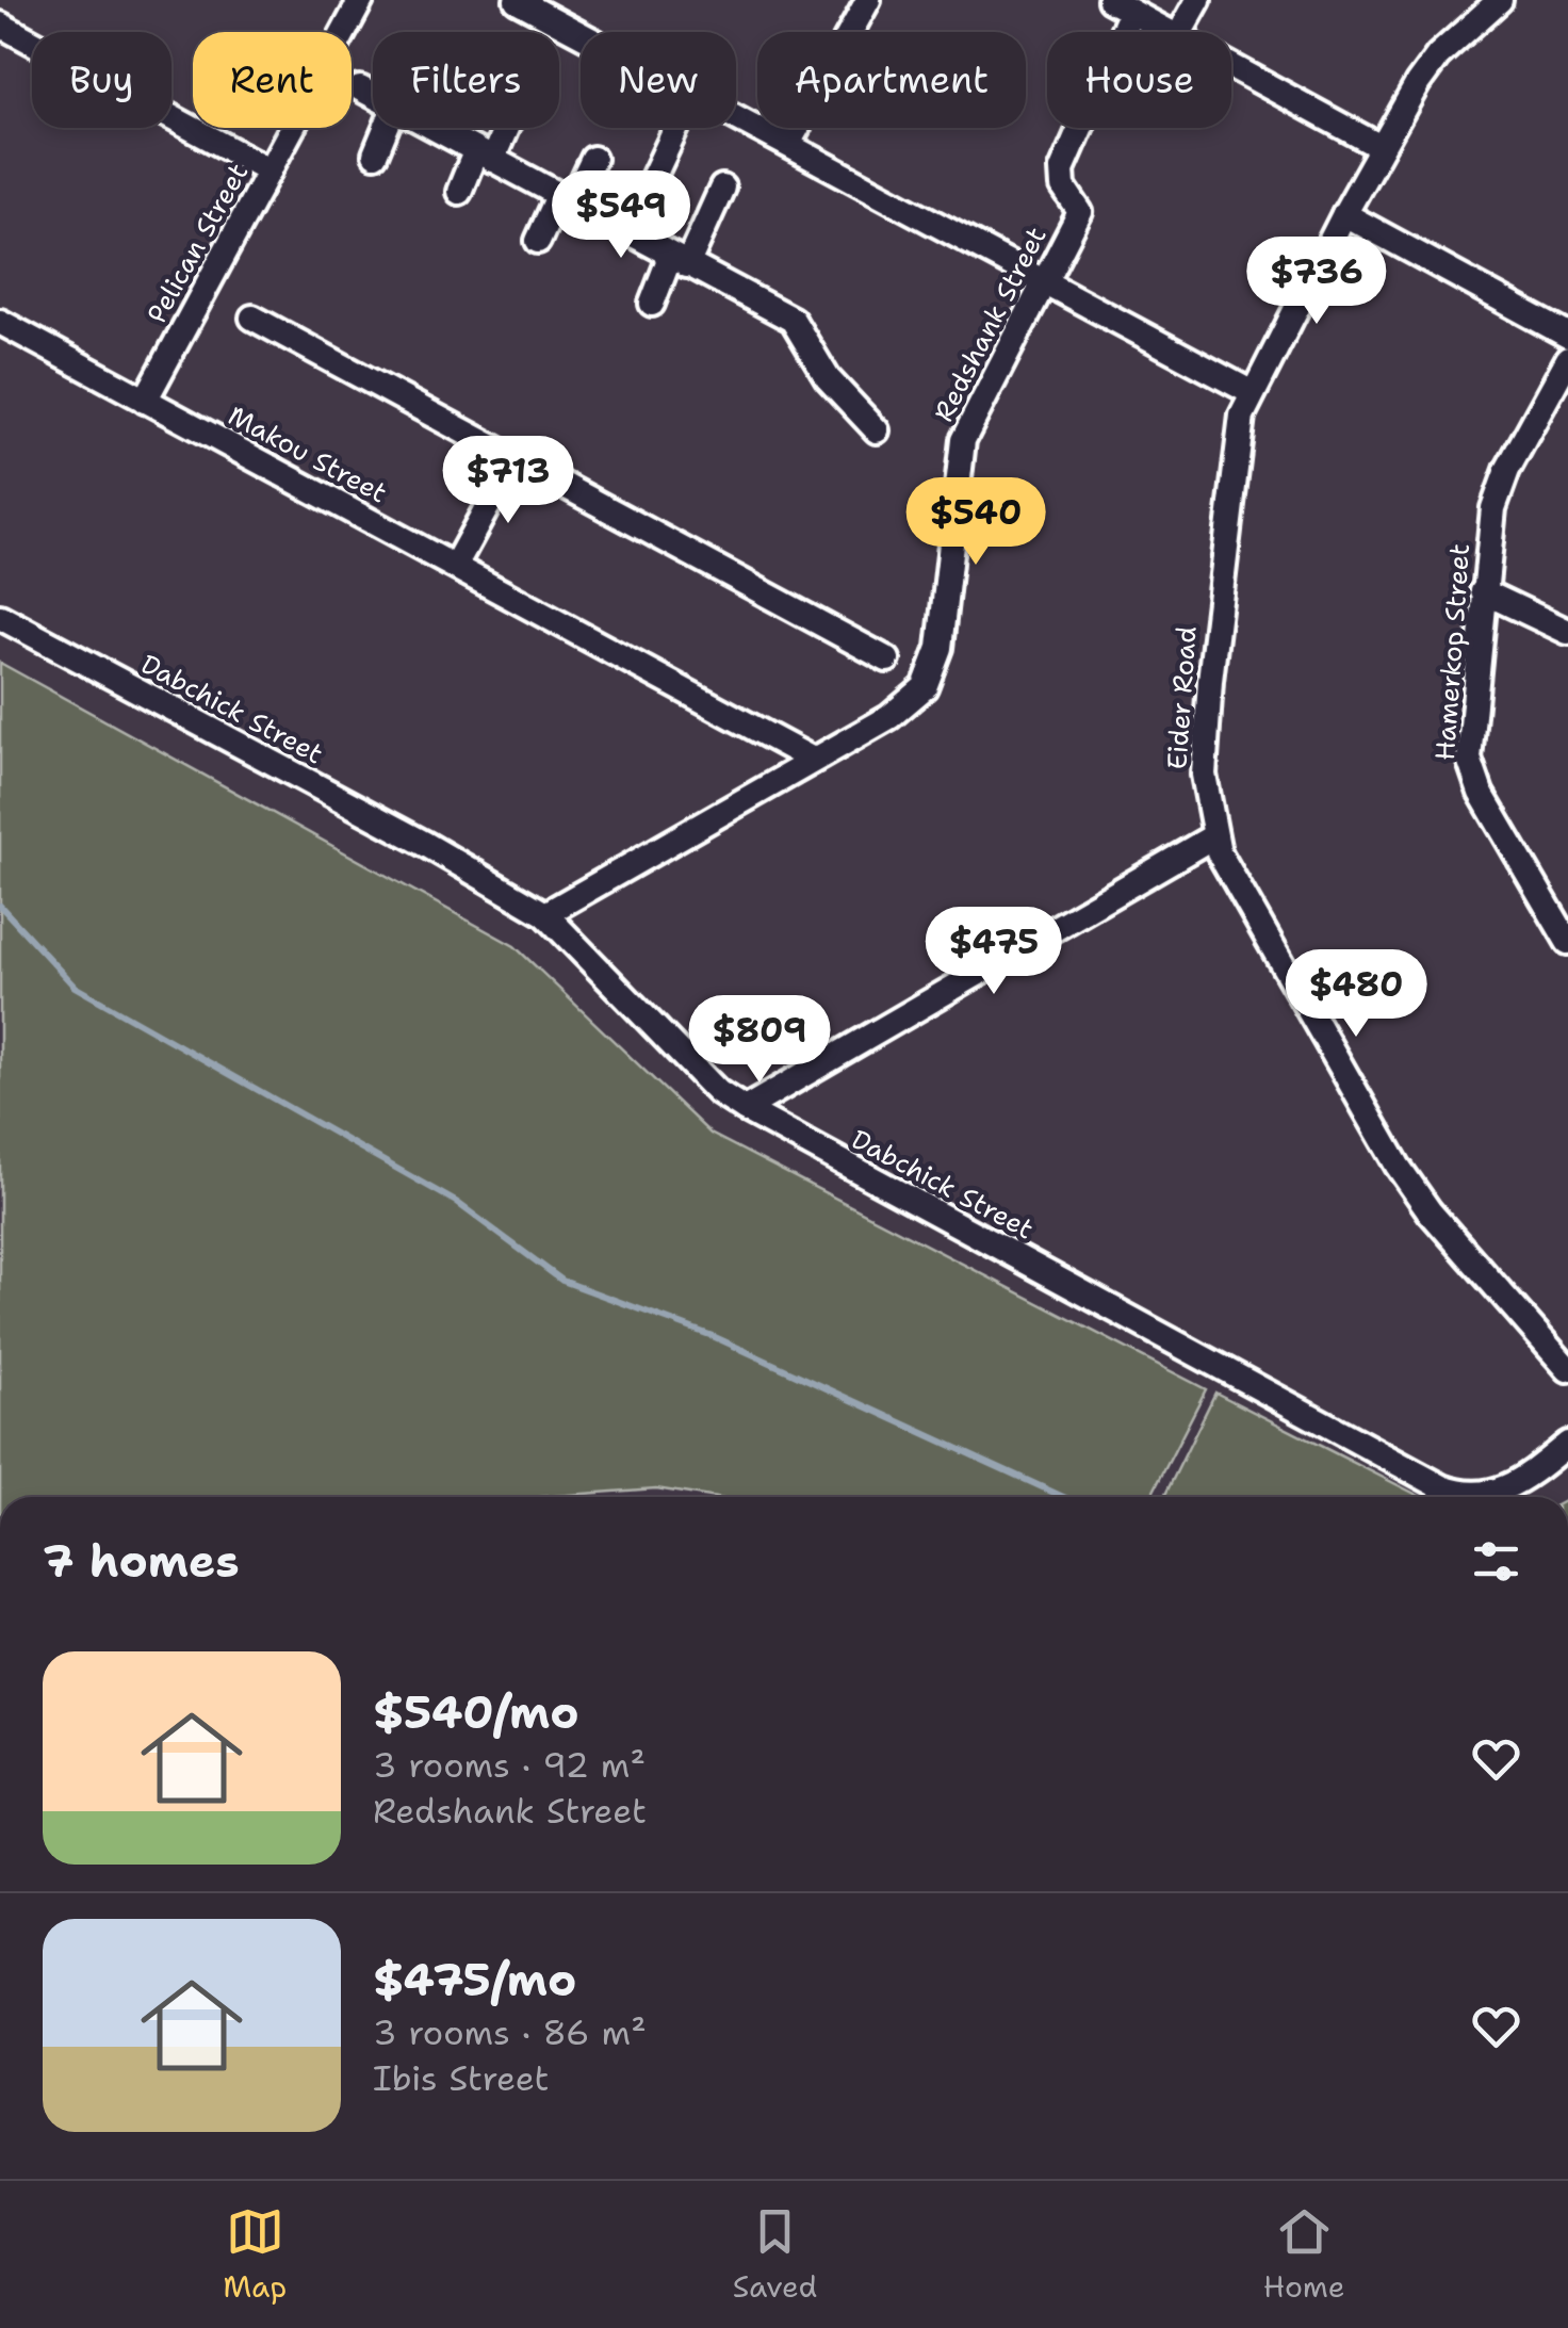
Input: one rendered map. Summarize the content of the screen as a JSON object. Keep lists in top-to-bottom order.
{
  "streets": {
    "street": [
      "Pelican Street",
      "Redshank Street",
      "Makou Street",
      "Hamerkop Street",
      "Eider Road",
      "Dabchick Street"
    ]
  },
  "crossings": [
    ["Pelican Street", "Makou Street"],
    ["Redshank Street", "Makou Street"],
    ["Redshank Street", "Dabchick Street"]
  ],
  "page": {
    "chip": [
      "Buy",
      "Rent",
      "Filters",
      "New",
      "Apartment",
      "House"
    ],
    "price": [
      "$549",
      "$736",
      "$713",
      "$540",
      "$475",
      "$480",
      "$809"
    ],
    "heading": "7 homes",
    "list": [
      {
        "name": "$540/mo",
        "note": "3 rooms · 92 m² · Redshank Street"
      },
      {
        "name": "$475/mo",
        "note": "3 rooms · 86 m² · Ibis Street"
      }
    ],
    "tabs": ["Map", "Saved", "Home"]
  }
}
